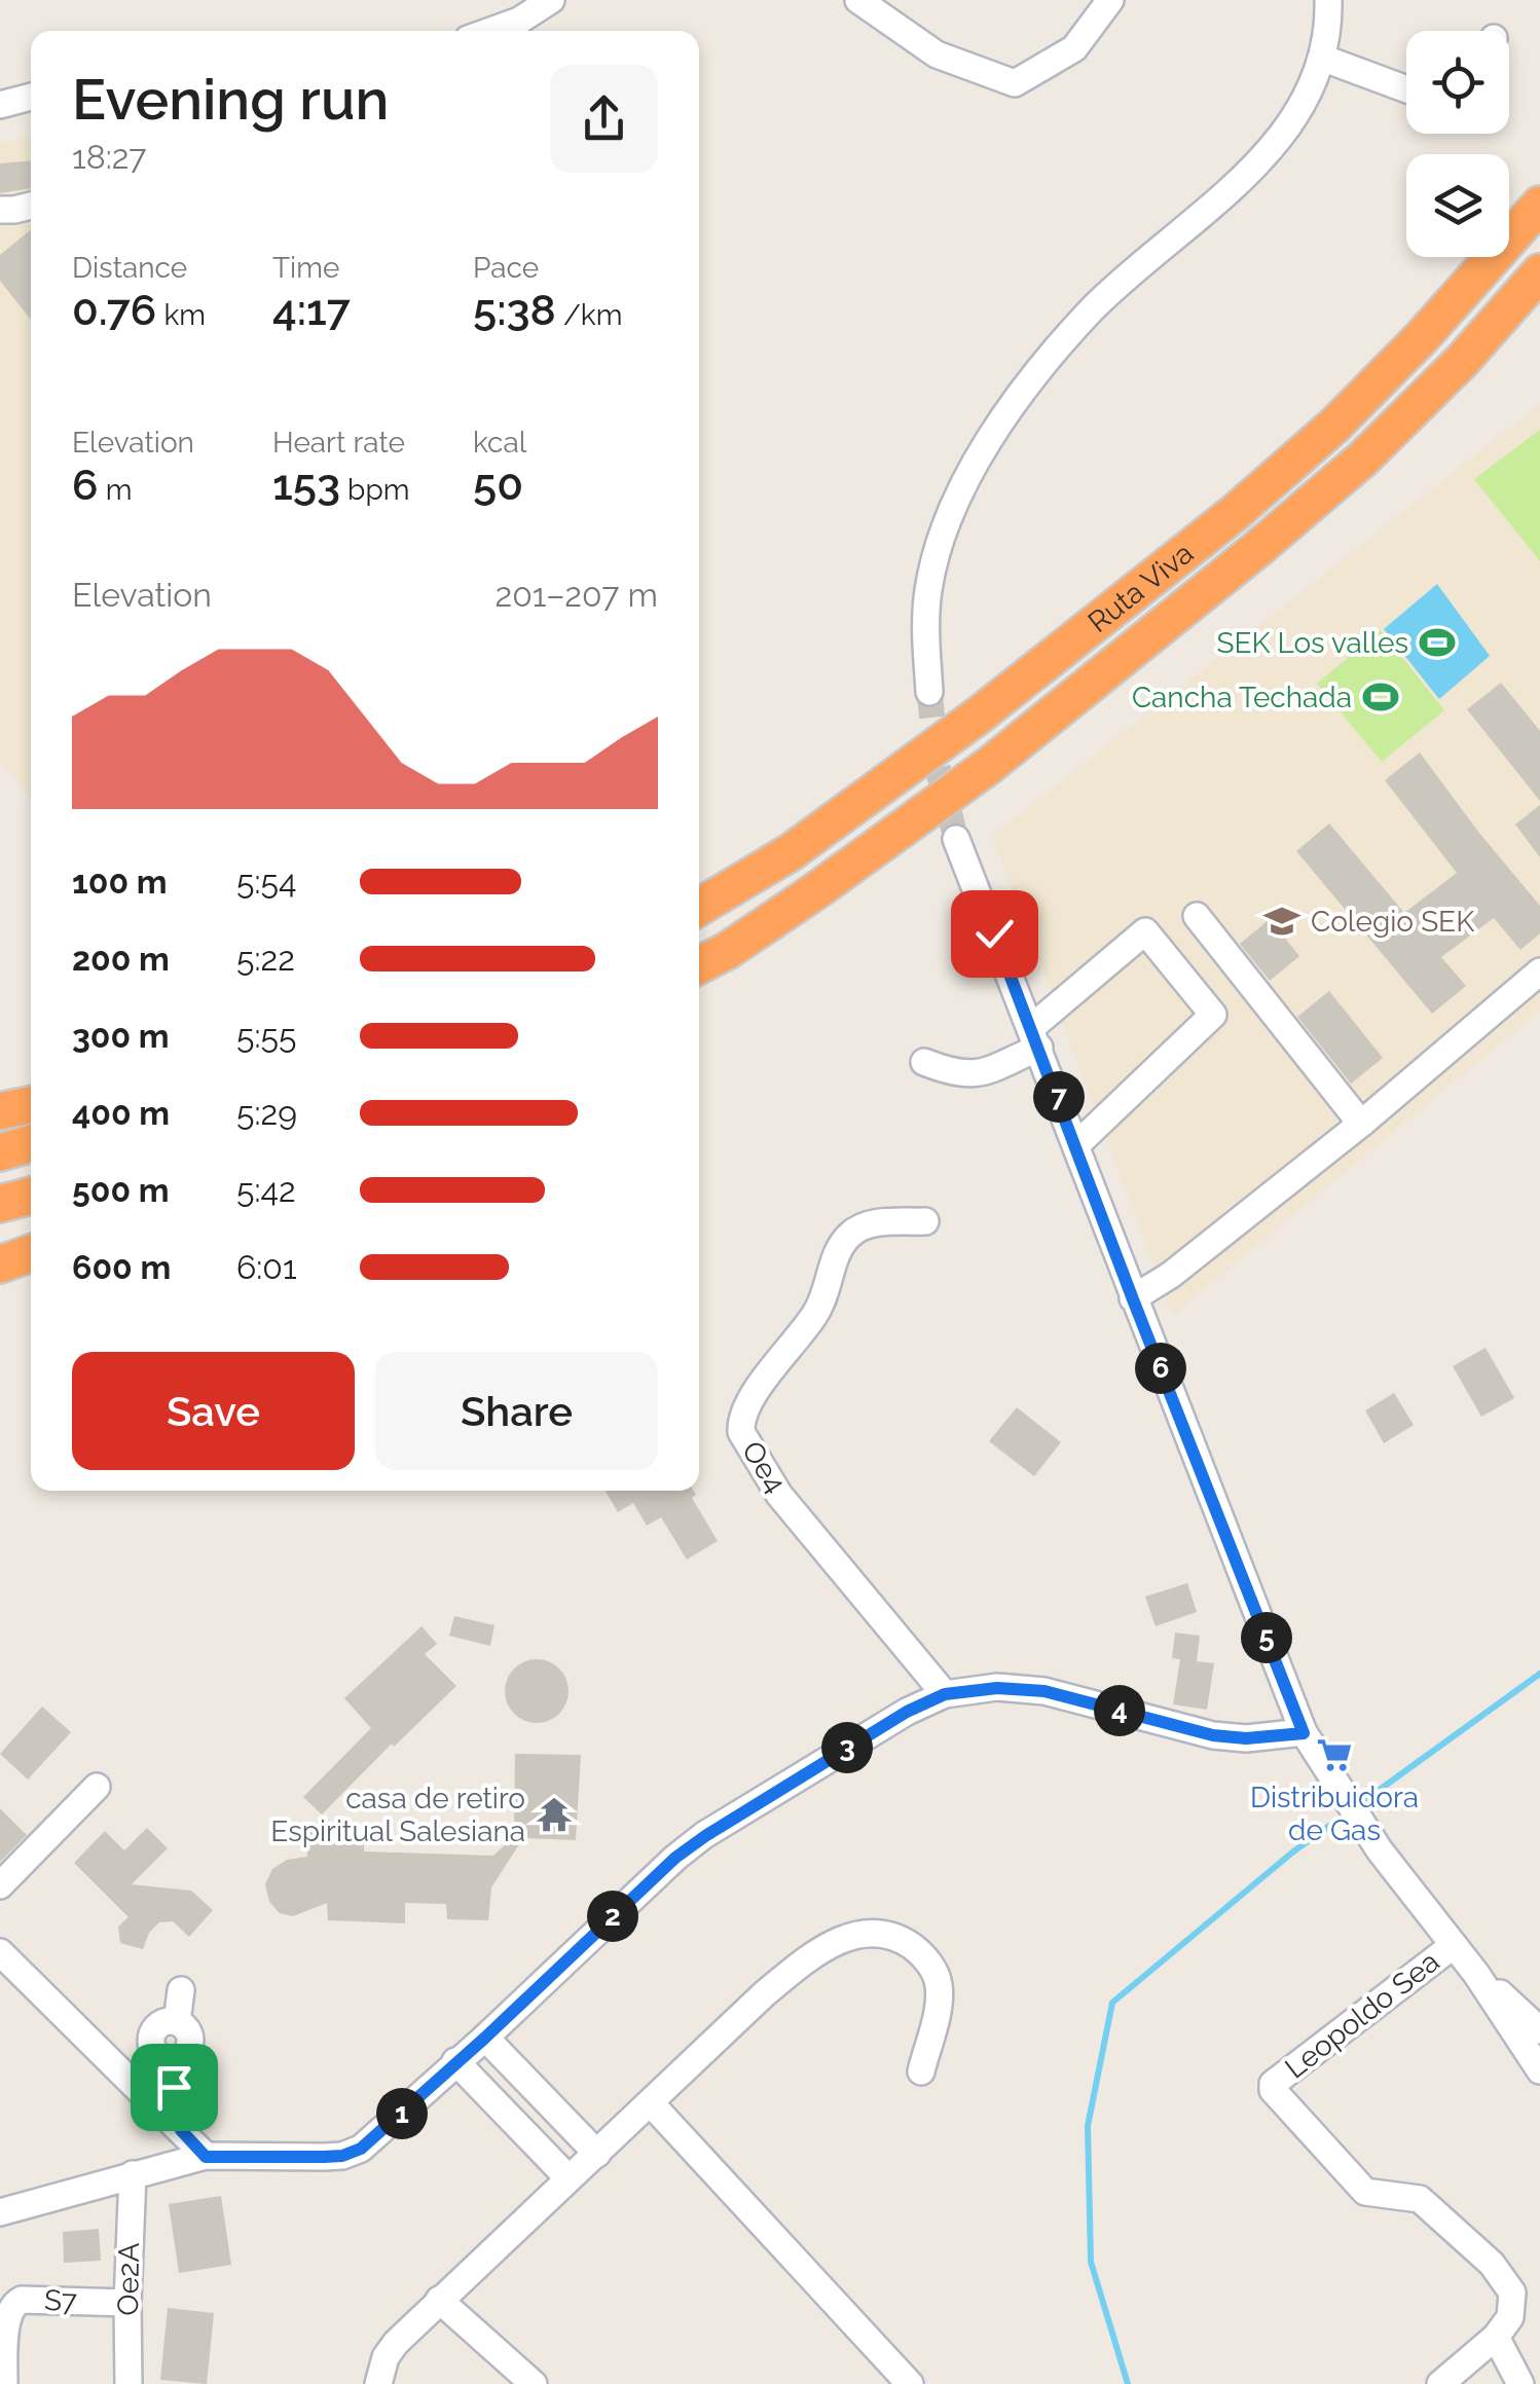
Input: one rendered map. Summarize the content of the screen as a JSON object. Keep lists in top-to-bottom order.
{
  "streets": {
    "highway": ["Ruta Viva"],
    "street": [
      "Oe4",
      "Leopoldo Sea",
      "Oe2A",
      "S7"
    ]
  },
  "crossings": [
    ["Oe2A", "S7"]
  ],
  "places": {
    "sports": ["SEK Los valles", "Cancha Techada"],
    "school or university": ["Colegio SEK"],
    "supermarket": ["Distribuidora de Gas"],
    "temple": ["casa de retiro Espiritual Salesiana"]
  },
  "page": {
    "heading": ["Evening run", "18:27"],
    "stats": [
      ["Distance", "0.76 km"],
      ["Time", "4:17"],
      ["Pace", "5:38 /km"],
      ["Elevation", "6 m"],
      ["Heart rate", "153 bpm"],
      ["kcal", "50"]
    ],
    "chart": ["Elevation", "201–207 m"],
    "list": [
      {
        "name": "100 m",
        "note": "5:54"
      },
      {
        "name": "200 m",
        "note": "5:22"
      },
      {
        "name": "300 m",
        "note": "5:55"
      },
      {
        "name": "400 m",
        "note": "5:29"
      },
      {
        "name": "500 m",
        "note": "5:42"
      },
      {
        "name": "600 m",
        "note": "6:01"
      }
    ],
    "pins": [
      "7",
      "6",
      "5",
      "4",
      "3",
      "2",
      "1"
    ],
    "buttons": ["Save", "Share"]
  }
}
